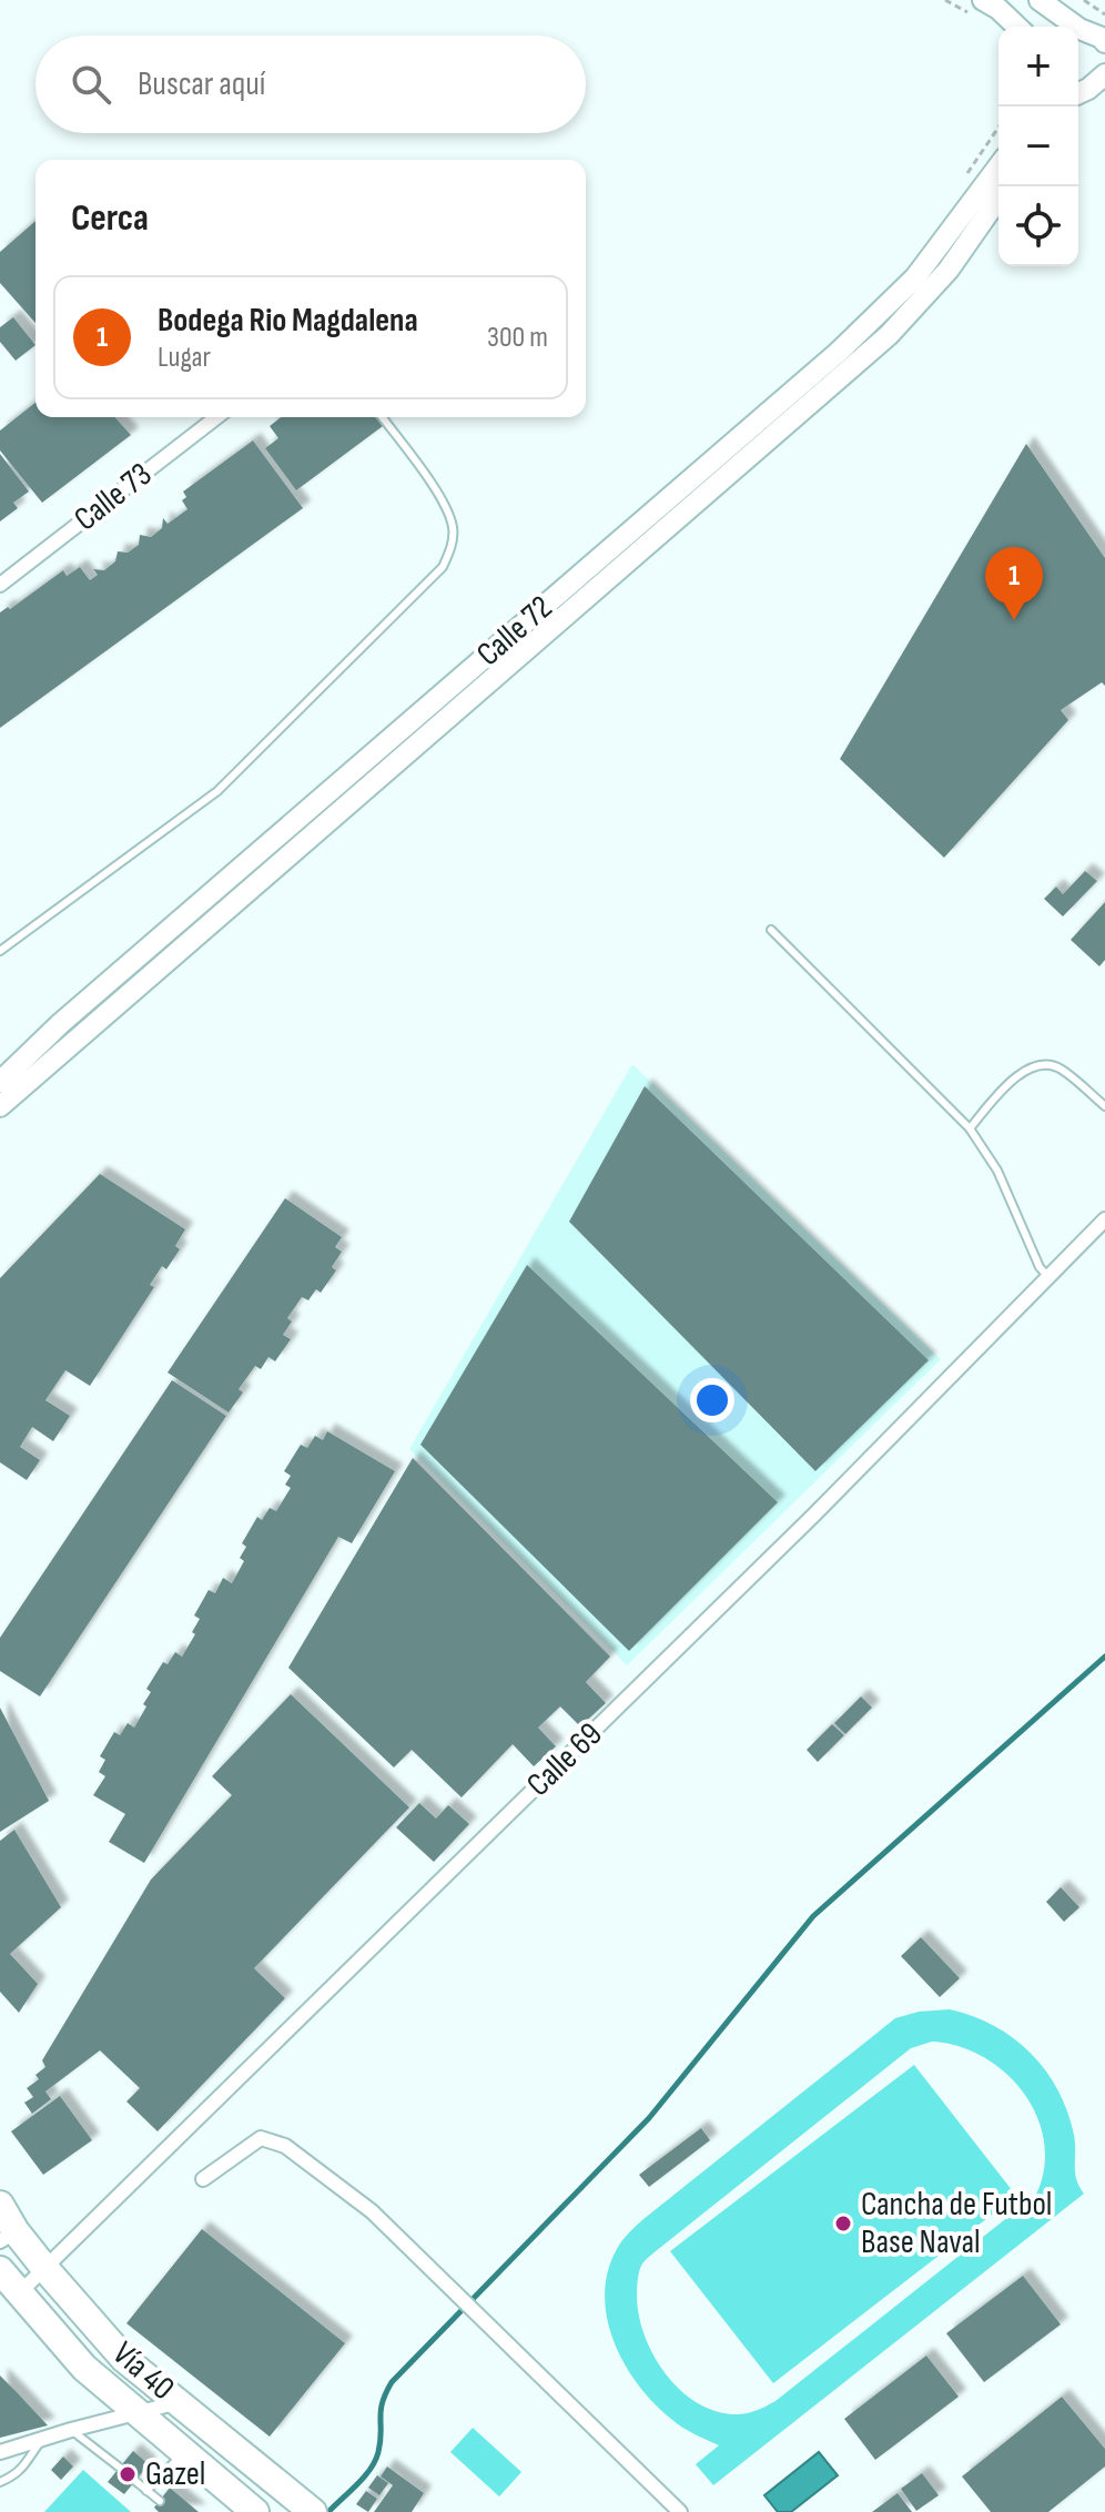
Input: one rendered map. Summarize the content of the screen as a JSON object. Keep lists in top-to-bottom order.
{
  "streets": {
    "highway": ["Vía 40"],
    "main road": ["Calle 72"],
    "street": ["Calle 73", "Calle 69"]
  },
  "crossings": [
    ["Calle 69", "Vía 40"]
  ],
  "places": ["Cancha de Futbol Base Naval", "Gazel"],
  "page": {
    "map_buttons": ["+", "−"],
    "search": "Buscar aquí",
    "heading": "Cerca",
    "list": [
      {
        "mark": "1",
        "name": "Bodega Rio Magdalena",
        "note": "Lugar",
        "value": "300 m"
      }
    ],
    "pins": "1"
  }
}
